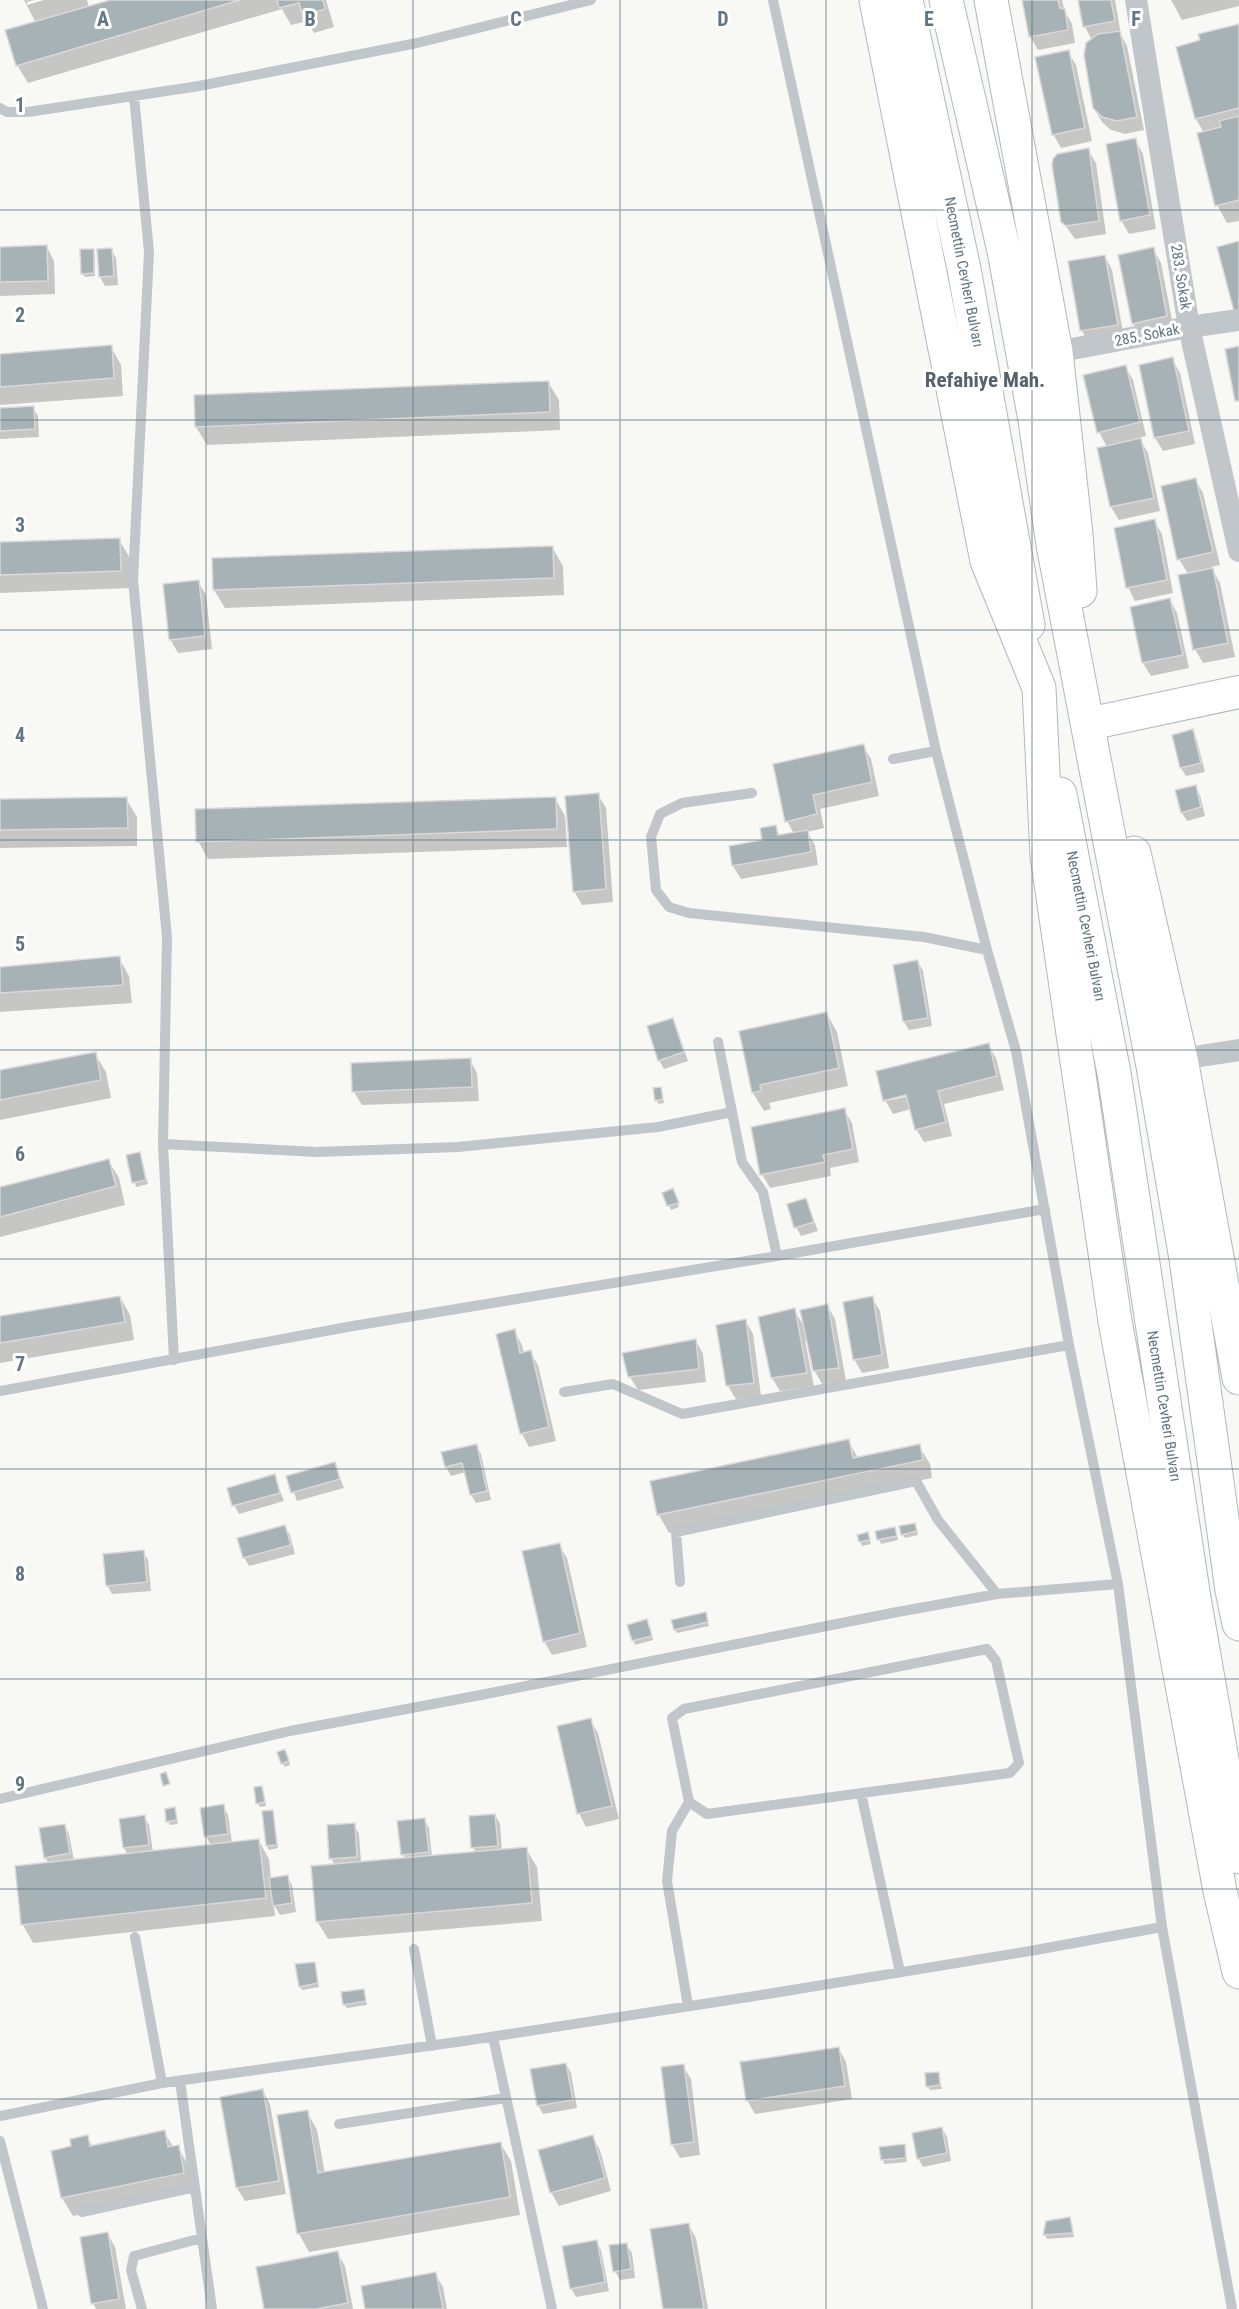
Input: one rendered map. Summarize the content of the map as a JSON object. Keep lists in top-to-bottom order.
{
  "streets": {
    "main road": ["Necmettin Cevheri Bulvarı"],
    "street": ["283. Sokak", "285. Sokak"]
  },
  "crossings": [
    ["283. Sokak", "285. Sokak"]
  ],
  "districts": ["Refahiye Mah."],
  "grid": {
    "columns": [
      "A",
      "B",
      "C",
      "D",
      "E",
      "F"
    ],
    "rows": [
      "1",
      "2",
      "3",
      "4",
      "5",
      "6",
      "7",
      "8",
      "9"
    ]
  }
}
